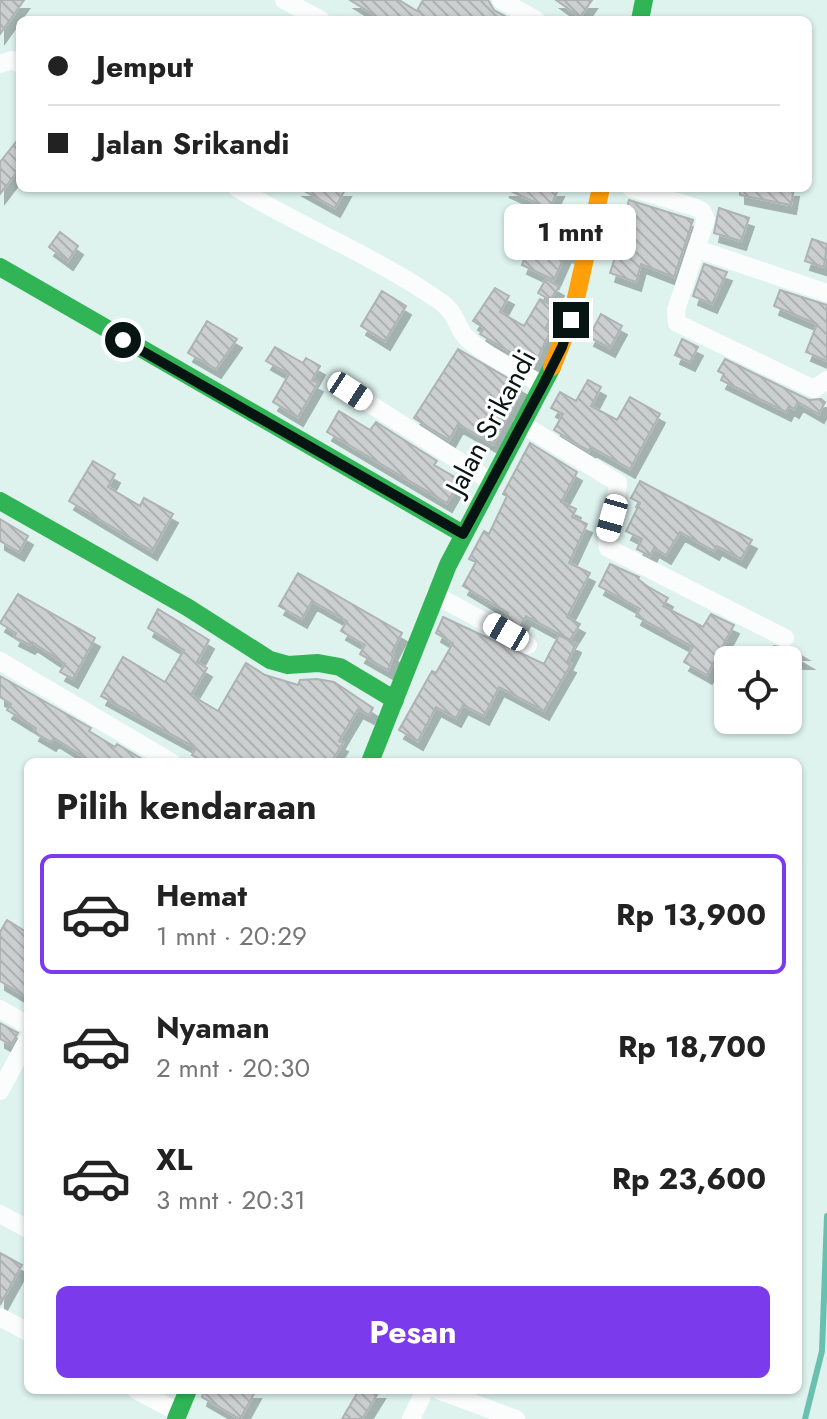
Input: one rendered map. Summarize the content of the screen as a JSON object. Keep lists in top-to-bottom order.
{
  "streets": {
    "street": ["Jalan Srikandi"]
  },
  "page": {
    "banner": ["Jemput", "Jalan Srikandi"],
    "bubble": "1 mnt",
    "heading": "Pilih kendaraan",
    "list": [
      {
        "name": "Hemat",
        "note": "1 mnt · 20:29",
        "value": "Rp 13,900"
      },
      {
        "name": "Nyaman",
        "note": "2 mnt · 20:30",
        "value": "Rp 18,700"
      },
      {
        "name": "XL",
        "note": "3 mnt · 20:31",
        "value": "Rp 23,600"
      }
    ],
    "buttons": "Pesan"
  }
}
